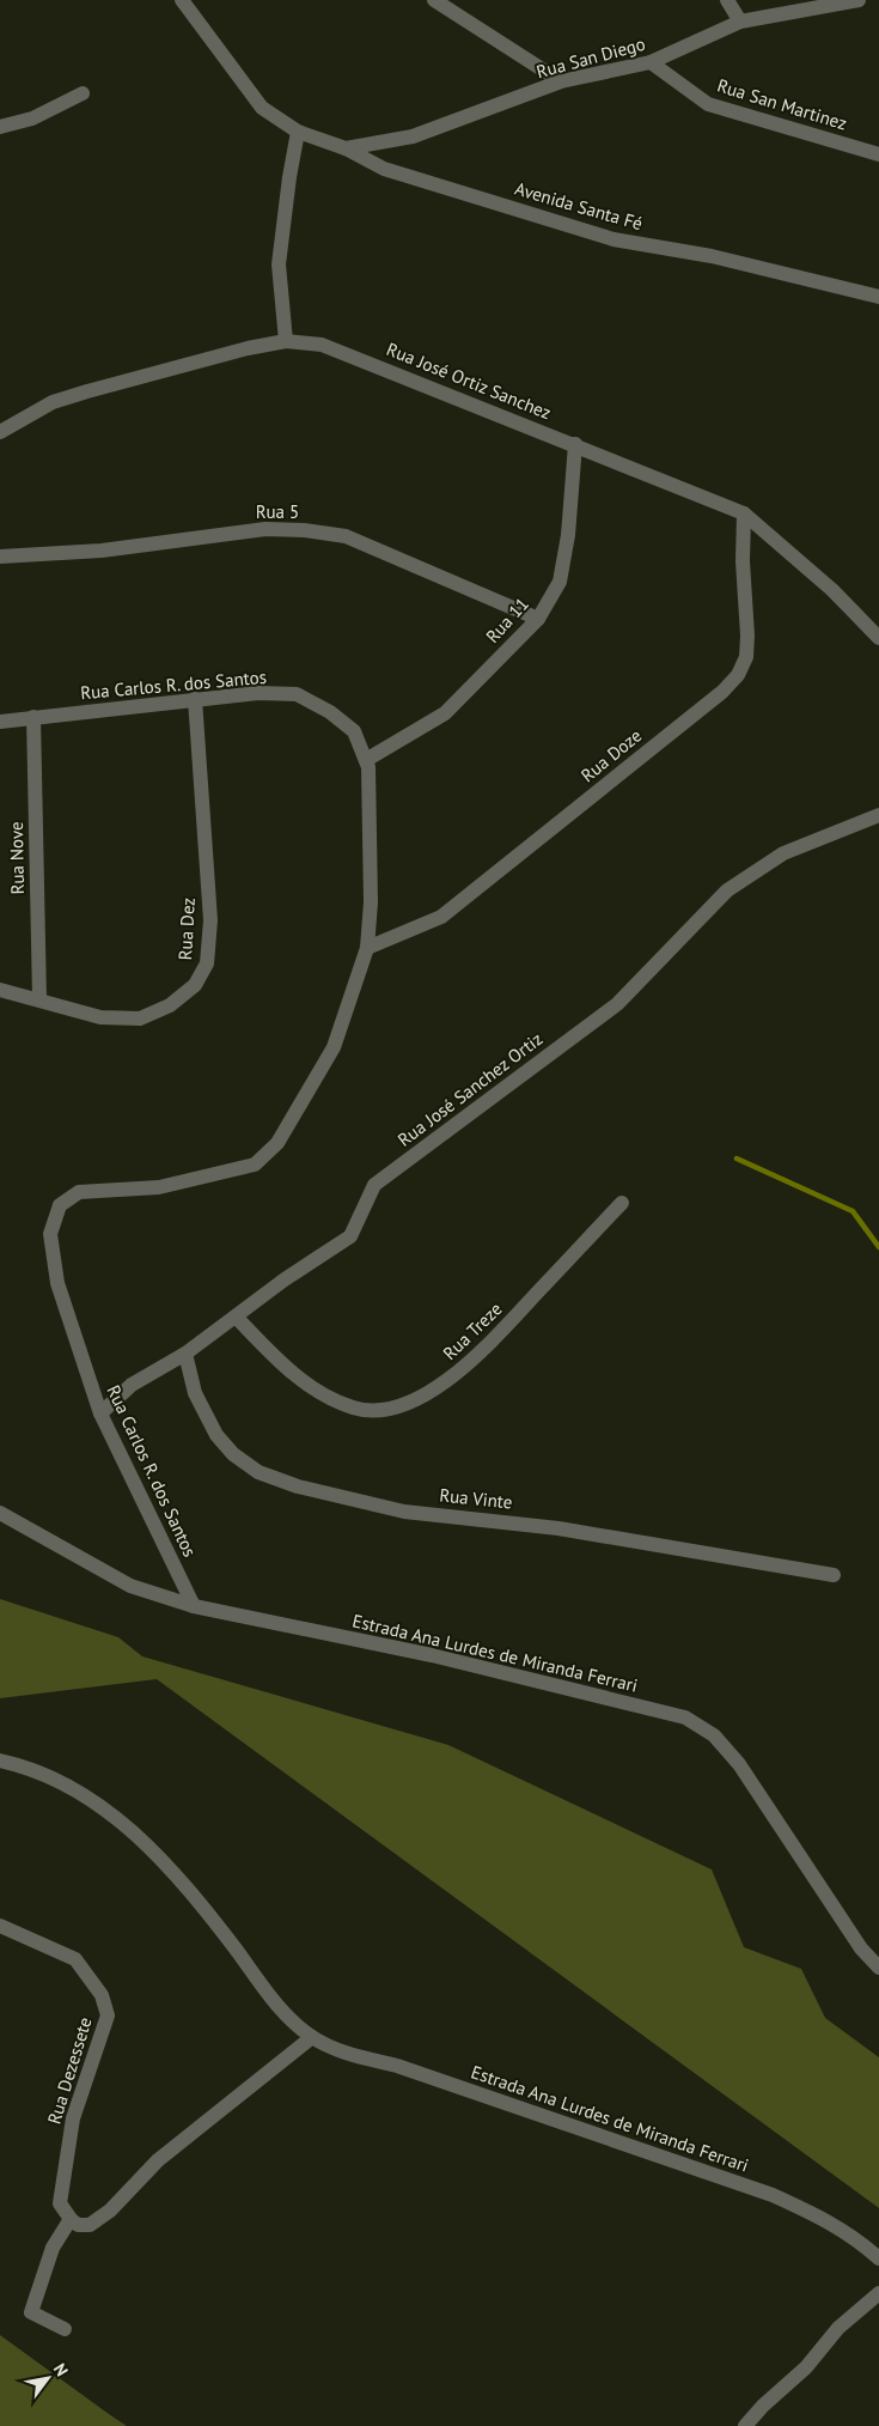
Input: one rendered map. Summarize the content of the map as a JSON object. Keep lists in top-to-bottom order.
{
  "streets": {
    "street": [
      "Rua San Diego",
      "Rua San Martinez",
      "Avenida Santa Fé",
      "Rua José Ortiz Sanchez",
      "Rua 5",
      "Rua 11",
      "Rua Carlos R. dos Santos",
      "Rua Doze",
      "Rua Nove",
      "Rua Dez",
      "Rua José Sanchez Ortiz",
      "Rua Treze",
      "Rua Vinte",
      "Estrada Ana Lurdes de Miranda Ferrari",
      "Rua Dezessete"
    ]
  },
  "crossings": [
    ["Rua San Diego", "Rua San Martinez"],
    ["Rua San Diego", "Avenida Santa Fé"],
    ["Rua José Ortiz Sanchez", "Rua 11"],
    ["Rua José Ortiz Sanchez", "Rua Doze"],
    ["Rua 5", "Rua 11"],
    ["Rua 11", "Rua Carlos R. dos Santos"],
    ["Rua Carlos R. dos Santos", "Rua Doze"],
    ["Rua Carlos R. dos Santos", "Rua Nove"],
    ["Rua Carlos R. dos Santos", "Rua Dez"],
    ["Rua Carlos R. dos Santos", "Rua José Sanchez Ortiz"],
    ["Rua Carlos R. dos Santos", "Estrada Ana Lurdes de Miranda Ferrari"],
    ["Rua Nove", "Rua Dez"],
    ["Rua José Sanchez Ortiz", "Rua Treze"],
    ["Rua José Sanchez Ortiz", "Rua Vinte"]
  ],
  "north": "top right"
}
